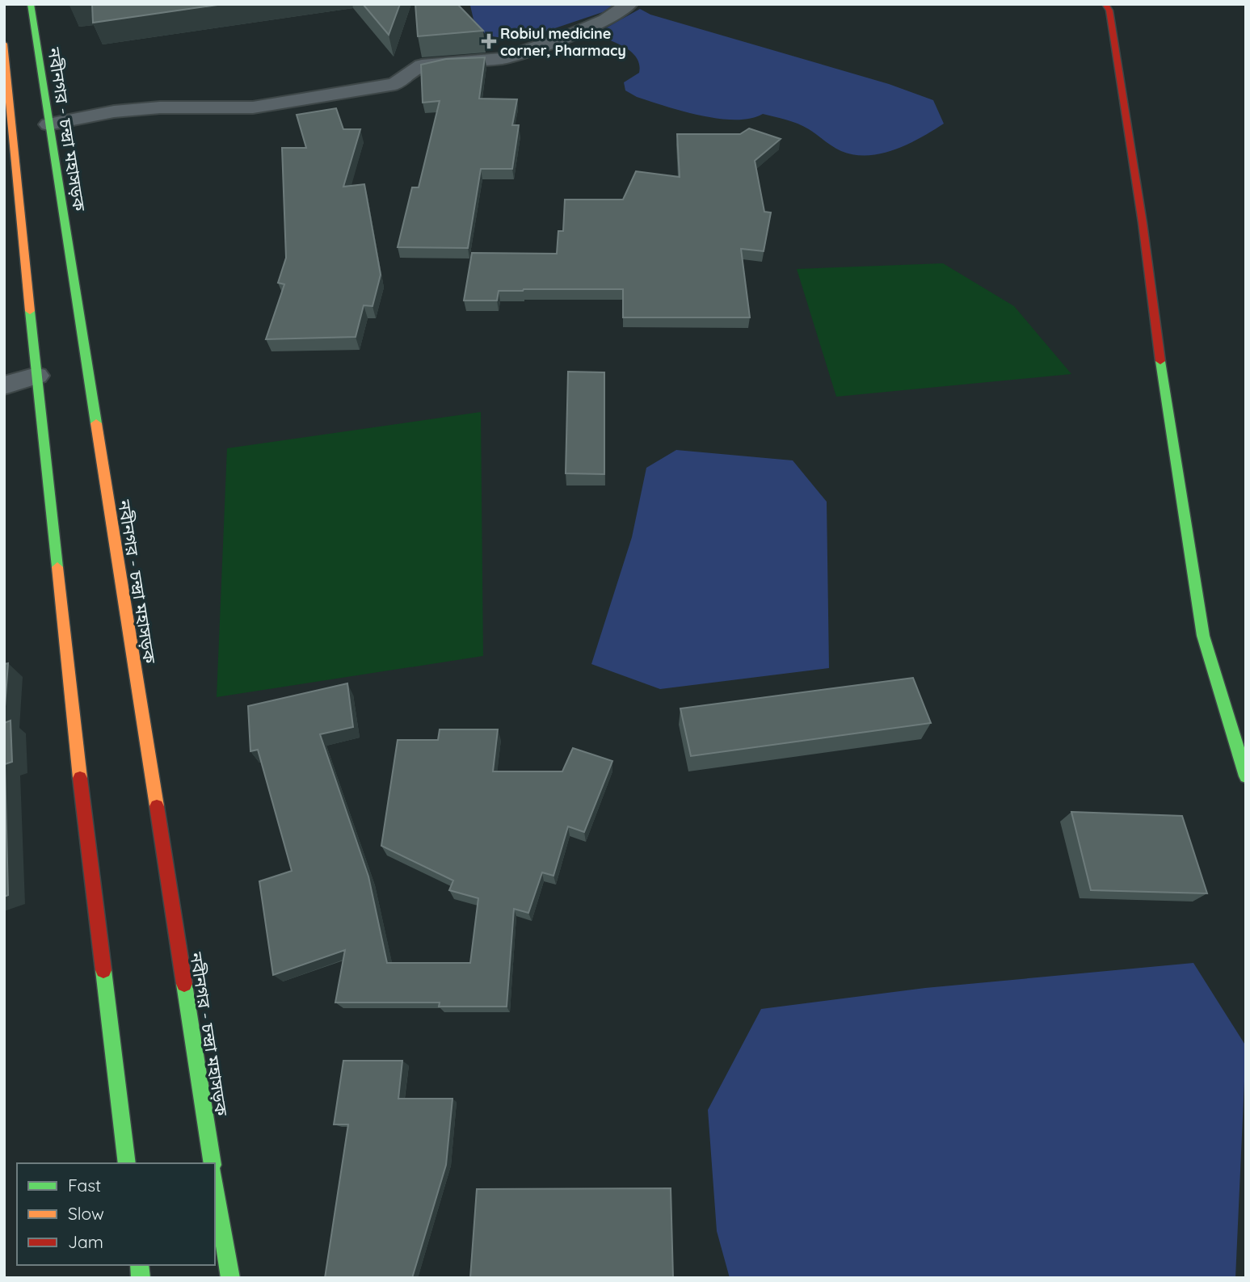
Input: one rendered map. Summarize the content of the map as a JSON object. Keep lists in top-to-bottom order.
{
  "streets": {
    "main road": ["নবীনগর - চন্দ্রা মহাসড়ক"]
  },
  "places": {
    "health": ["Robiul medicine corner, Pharmacy"]
  },
  "legend": ["Fast", "Slow", "Jam"]
}
